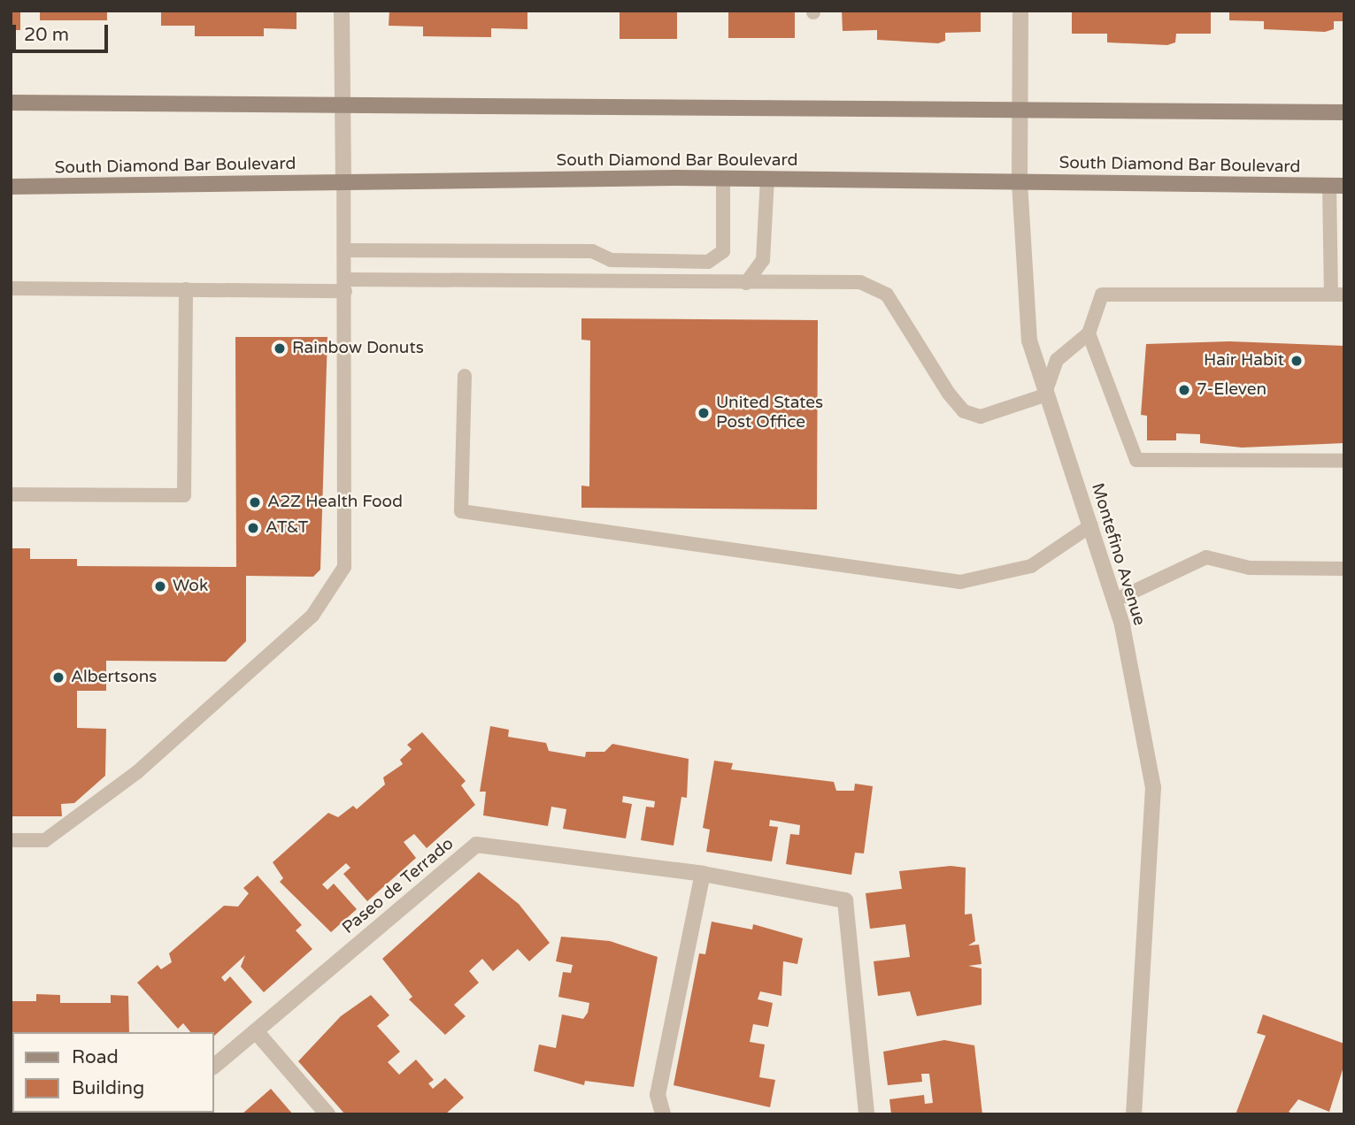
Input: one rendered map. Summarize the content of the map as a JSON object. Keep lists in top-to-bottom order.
{
  "streets": {
    "main road": ["South Diamond Bar Boulevard"],
    "street": ["Montefino Avenue", "Paseo de Terrado"]
  },
  "crossings": [
    ["South Diamond Bar Boulevard", "Montefino Avenue"]
  ],
  "places": [
    "Rainbow Donuts",
    "Hair Habit",
    "7-Eleven",
    "United States Post Office",
    "A2Z Health Food",
    "AT&T",
    "Wok",
    "Albertsons"
  ],
  "legend": ["Road", "Building"],
  "scale_bar": "20 m"
}
